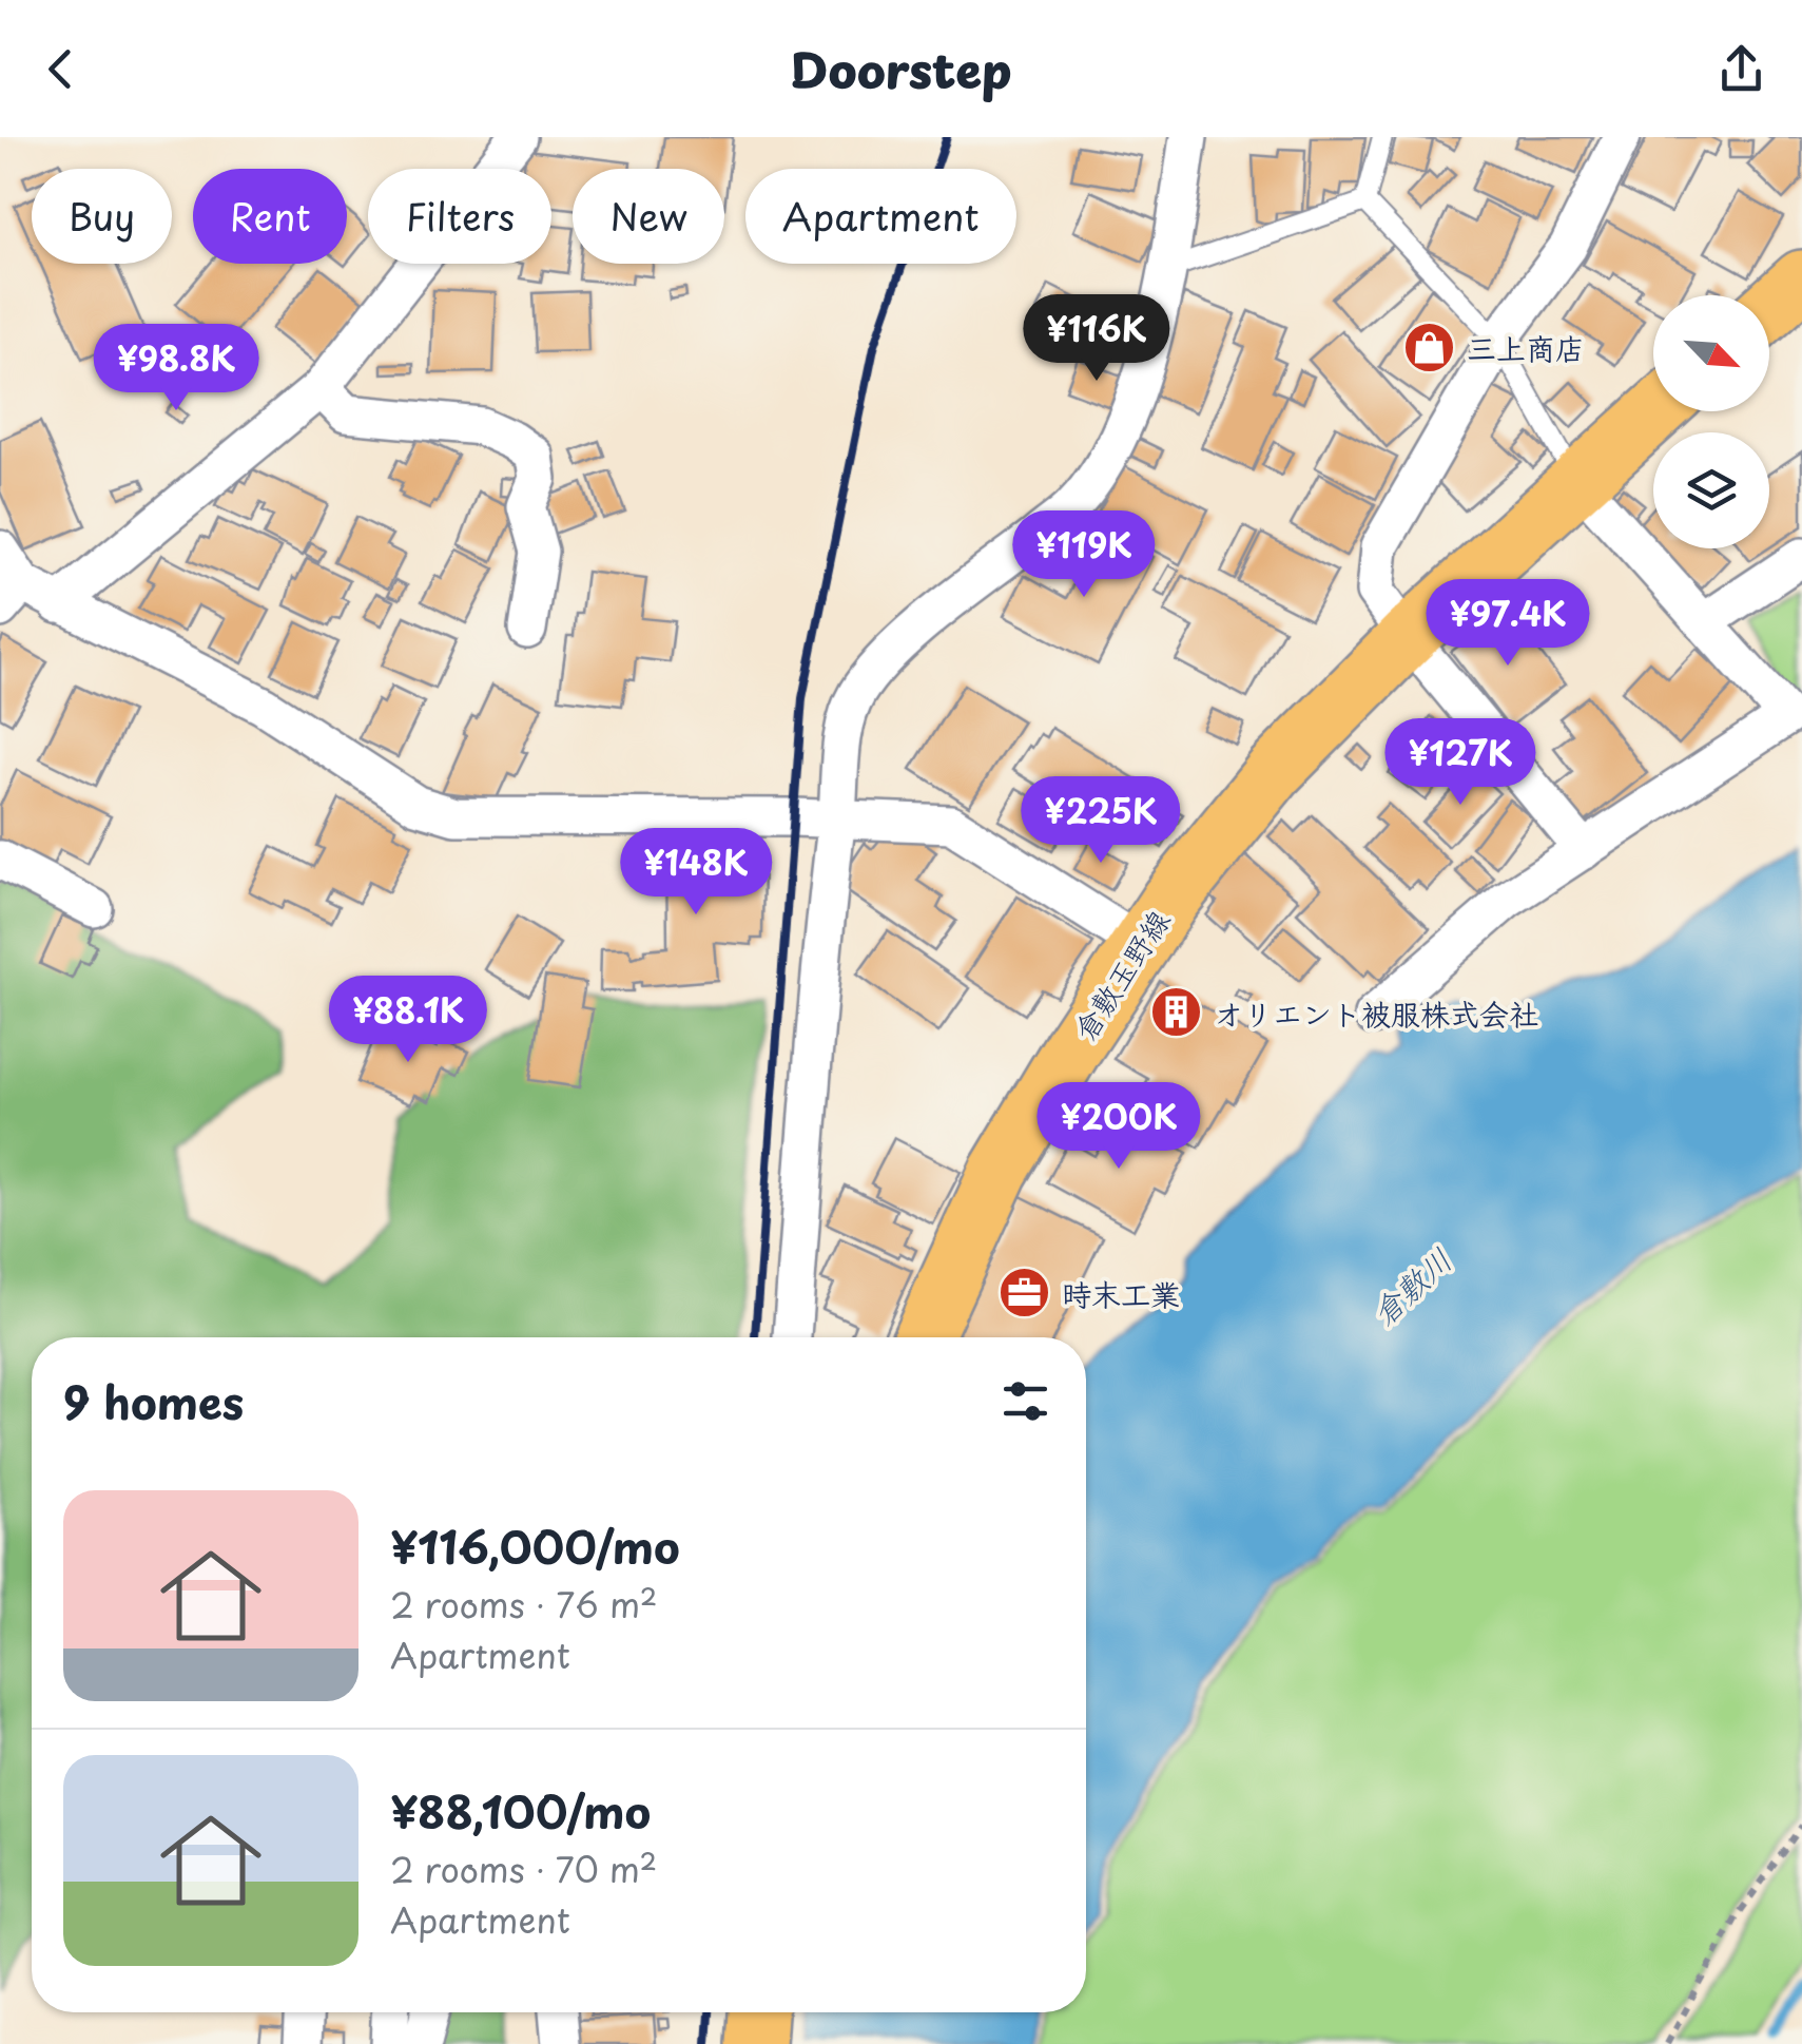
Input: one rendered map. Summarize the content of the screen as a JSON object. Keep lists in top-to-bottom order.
{
  "streets": {
    "main road": ["倉敷玉野線"]
  },
  "water": ["倉敷川"],
  "places": {
    "shop": ["三上商店"],
    "building": ["オリエント被服株式会社"],
    "office": ["時末工業"]
  },
  "north": "bottom right",
  "page": {
    "header": "Doorstep",
    "chip": [
      "Buy",
      "Rent",
      "Filters",
      "New",
      "Apartment"
    ],
    "price": [
      "¥116K",
      "¥98.8K",
      "¥119K",
      "¥97.4K",
      "¥127K",
      "¥225K",
      "¥148K",
      "¥88.1K",
      "¥200K"
    ],
    "heading": "9 homes",
    "list": [
      {
        "name": "¥116,000/mo",
        "note": "2 rooms · 76 m² · Apartment"
      },
      {
        "name": "¥88,100/mo",
        "note": "2 rooms · 70 m² · Apartment"
      }
    ]
  }
}
